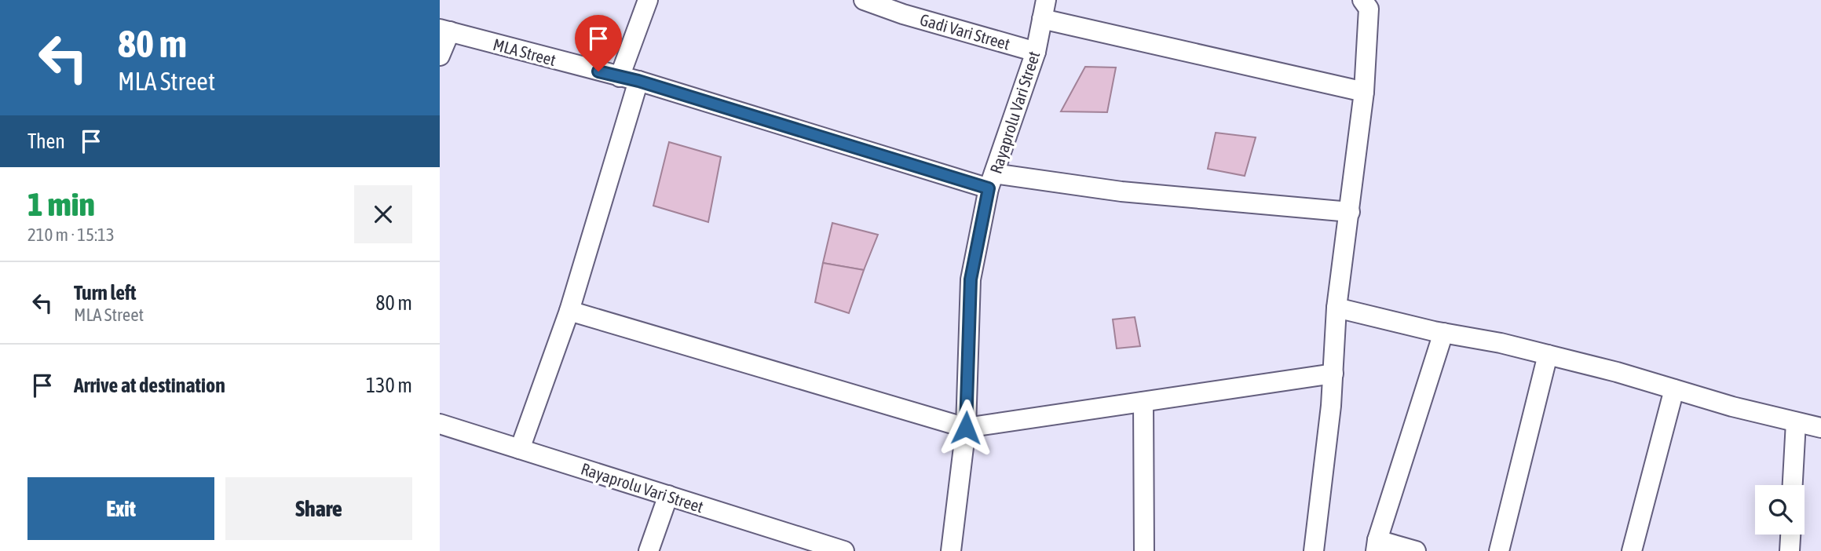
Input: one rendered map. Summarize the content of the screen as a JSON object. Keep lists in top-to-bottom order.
{
  "streets": {
    "street": ["Gadi Vari Street", "MLA Street", "Rayaprolu Vari Street"]
  },
  "crossings": [
    ["Gadi Vari Street", "Rayaprolu Vari Street"],
    ["MLA Street", "Rayaprolu Vari Street"]
  ],
  "page": {
    "turn": ["80 m", "MLA Street"],
    "then": "Then",
    "heading": ["1 min", "210 m · 15:13"],
    "list": [
      {
        "name": "Turn left",
        "note": "MLA Street",
        "value": "80 m"
      },
      {
        "name": "Arrive at destination",
        "value": "130 m"
      }
    ],
    "buttons": ["Exit", "Share"]
  }
}
